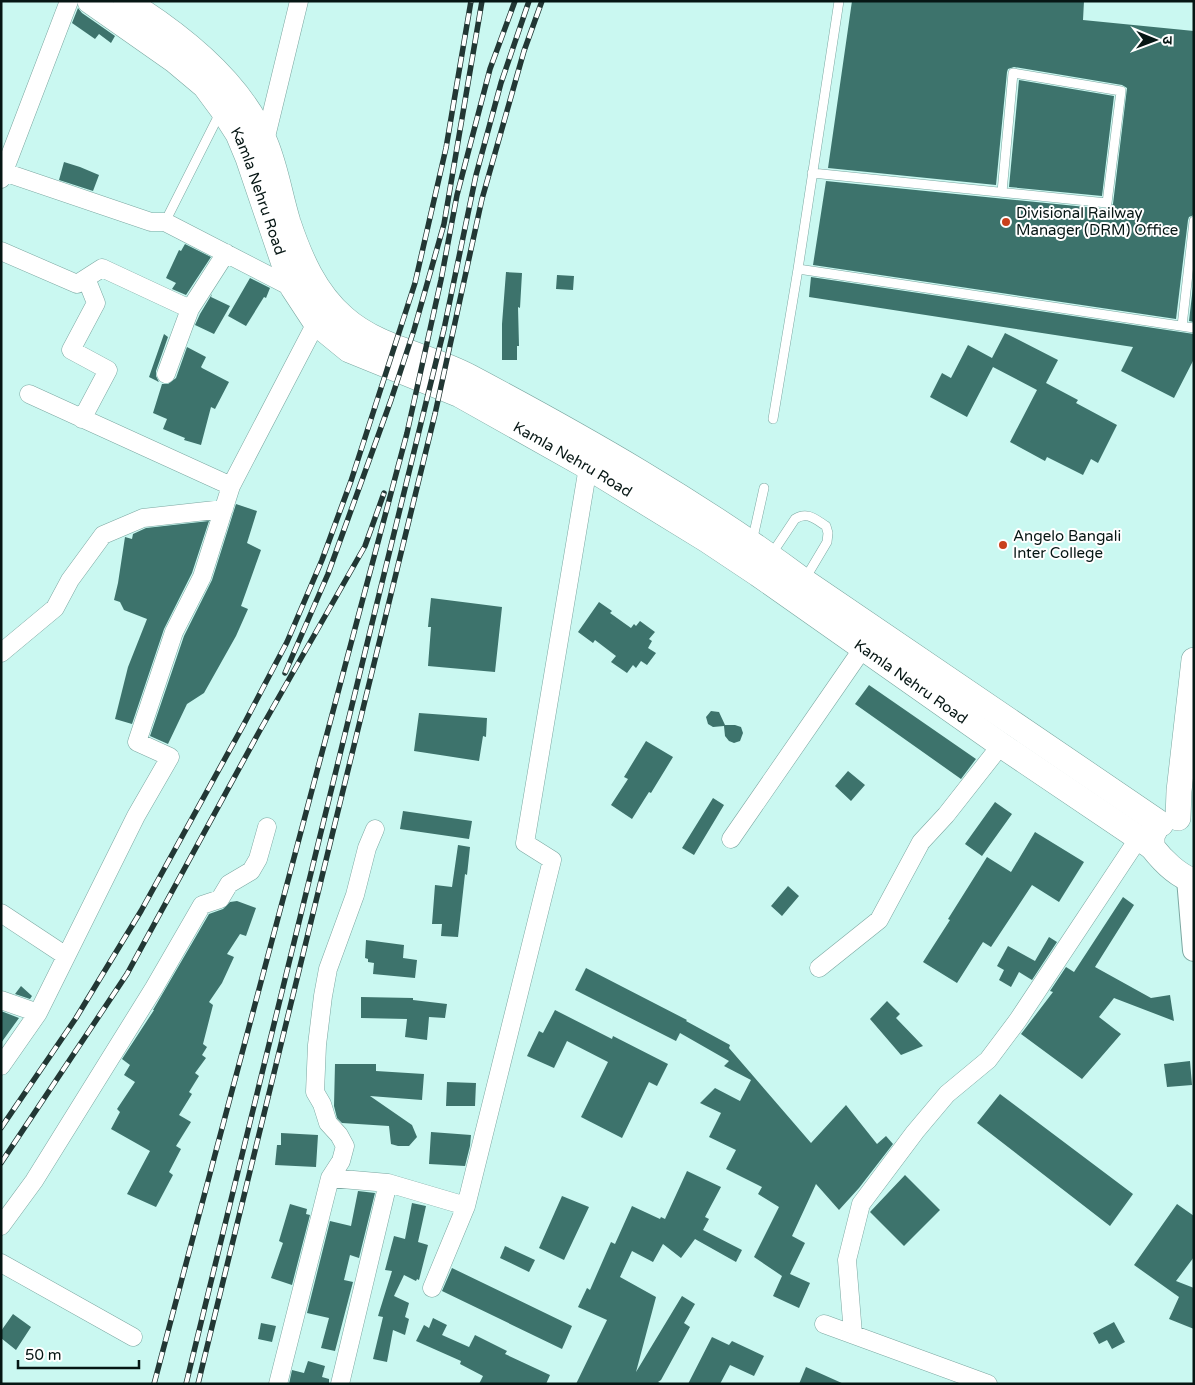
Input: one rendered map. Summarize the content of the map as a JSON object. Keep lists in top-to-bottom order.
{
  "streets": {
    "main road": ["Kamla Nehru Road"]
  },
  "places": ["Divisional Railway Manager (DRM) Office", "Angelo Bangali Inter College"],
  "scale_bar": "50 m",
  "north": "right"
}
